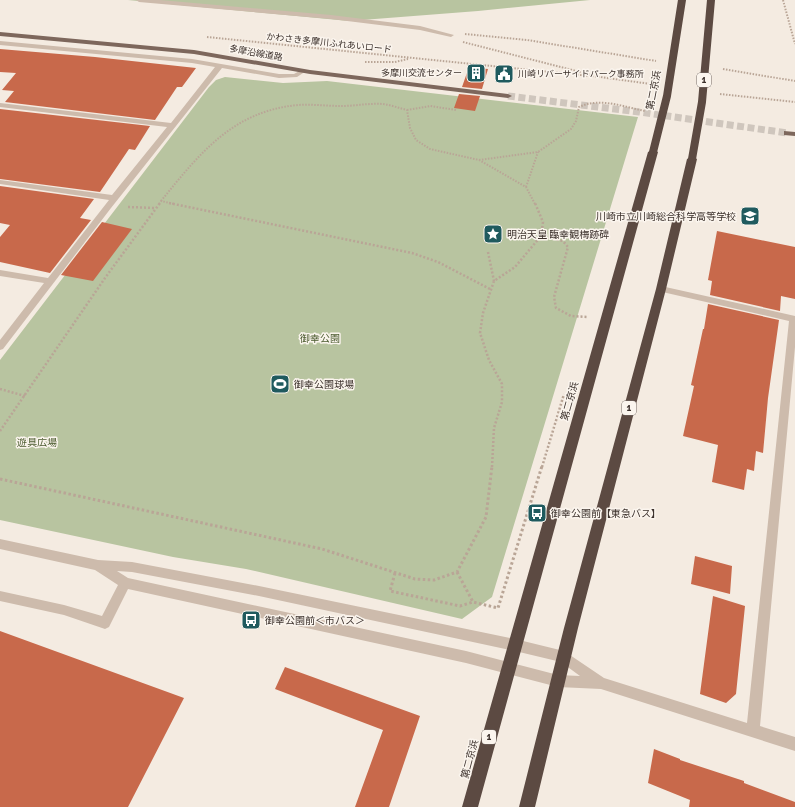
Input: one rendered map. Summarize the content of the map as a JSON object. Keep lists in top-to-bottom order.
{
  "streets": {
    "highway": ["1", "第二京浜"],
    "main road": ["多摩沿線道路"],
    "path": ["かわさき多摩川ふれあいロード"]
  },
  "parks": ["御幸公園", "遊具広場"],
  "places": {
    "building": ["多摩川交流センター"],
    "public building": ["川崎リバーサイドパーク事務所"],
    "school or university": ["川崎市立川崎総合科学高等学校"],
    "place": ["明治天皇 臨幸観梅跡碑"],
    "sports": ["御幸公園球場"],
    "bus stop": ["御幸公園前【東急バス】", "御幸公園前＜市バス＞"]
  }
}
